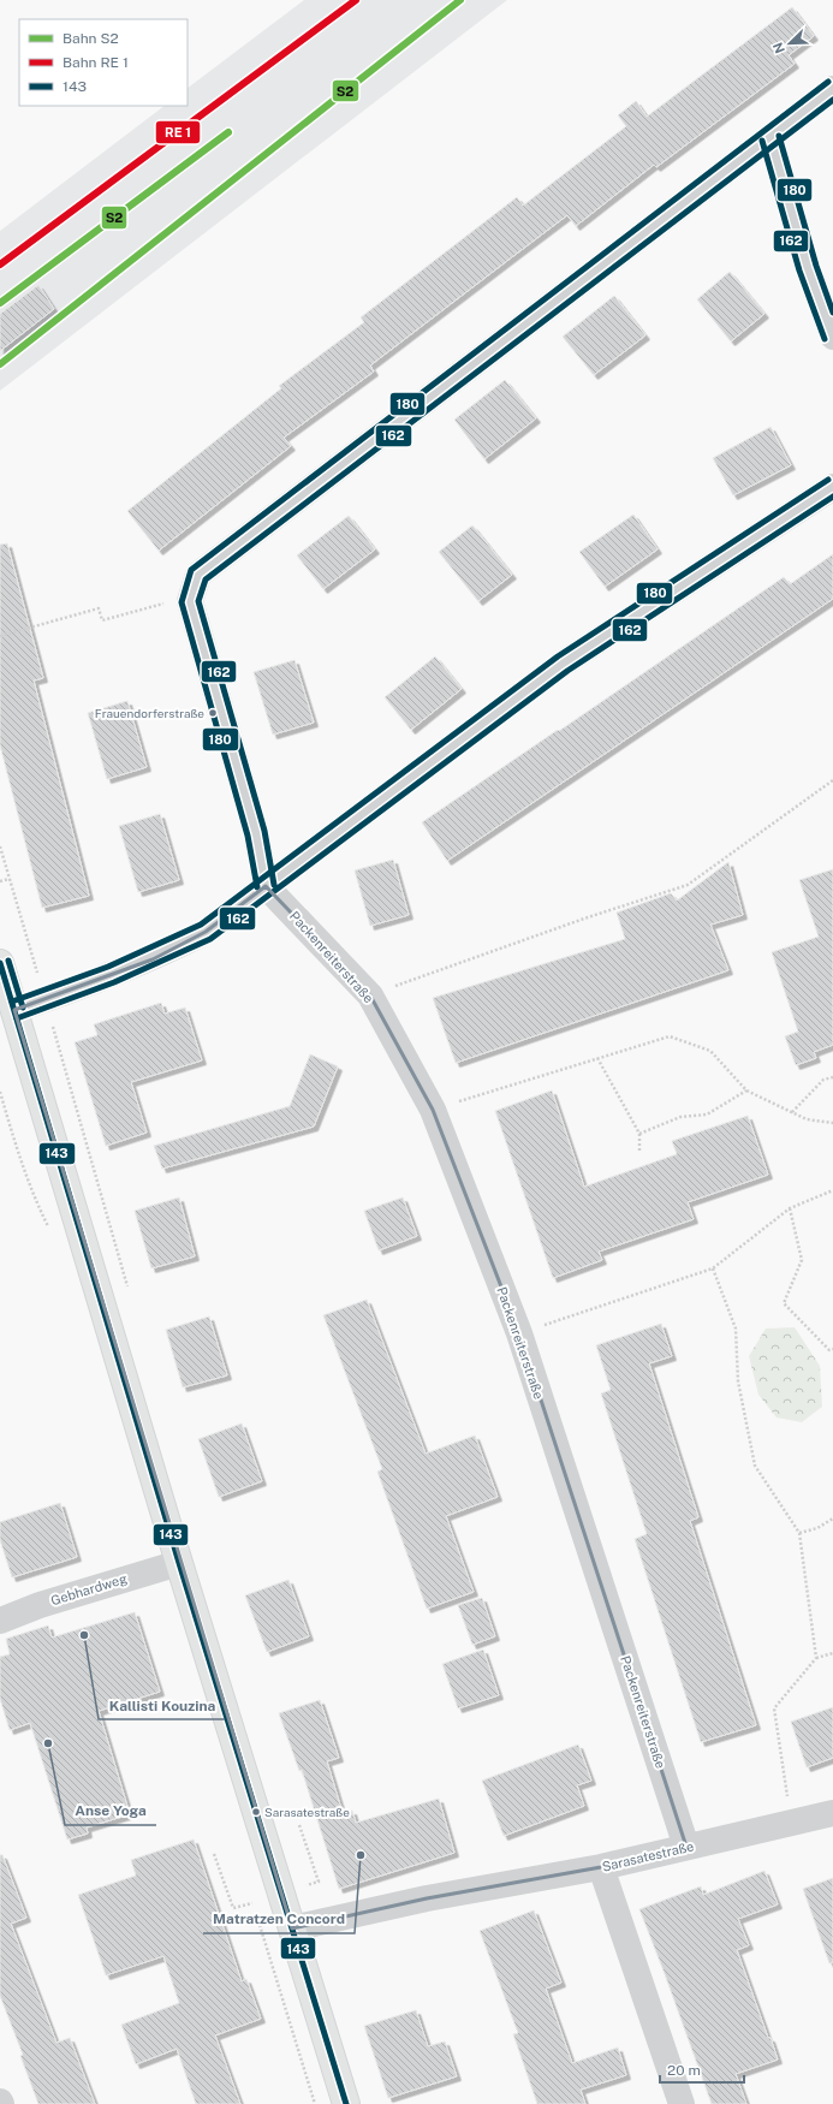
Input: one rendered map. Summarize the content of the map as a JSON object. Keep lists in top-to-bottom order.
{
  "streets": {
    "street": ["Packenreiterstraße", "Gebhardweg", "Sarasatestraße"]
  },
  "crossings": [
    ["Packenreiterstraße", "Sarasatestraße"]
  ],
  "places": [
    "Frauendorferstraße",
    "Kallisti Kouzina",
    "Anse Yoga",
    "Sarasatestraße",
    "Matratzen Concord"
  ],
  "lines": [
    "rail line S2",
    "transit line 180",
    "transit line 162",
    "transit line 143"
  ],
  "legend": ["Bahn S2", "Bahn RE 1", "143"],
  "scale_bar": "20 m",
  "north": "bottom left"
}
